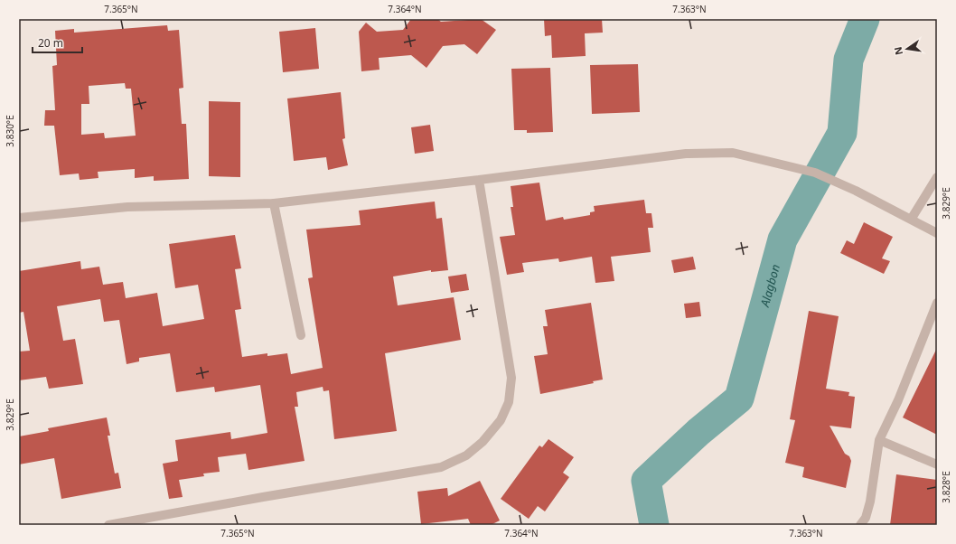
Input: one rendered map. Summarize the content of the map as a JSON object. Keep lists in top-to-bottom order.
{
  "water": ["Alagbon"],
  "scale_bar": "20 m",
  "north": "left",
  "coordinates": [
    "7.365°N",
    "7.364°N",
    "7.363°N",
    "3.830°E",
    "3.829°E",
    "3.828°E"
  ]
}
